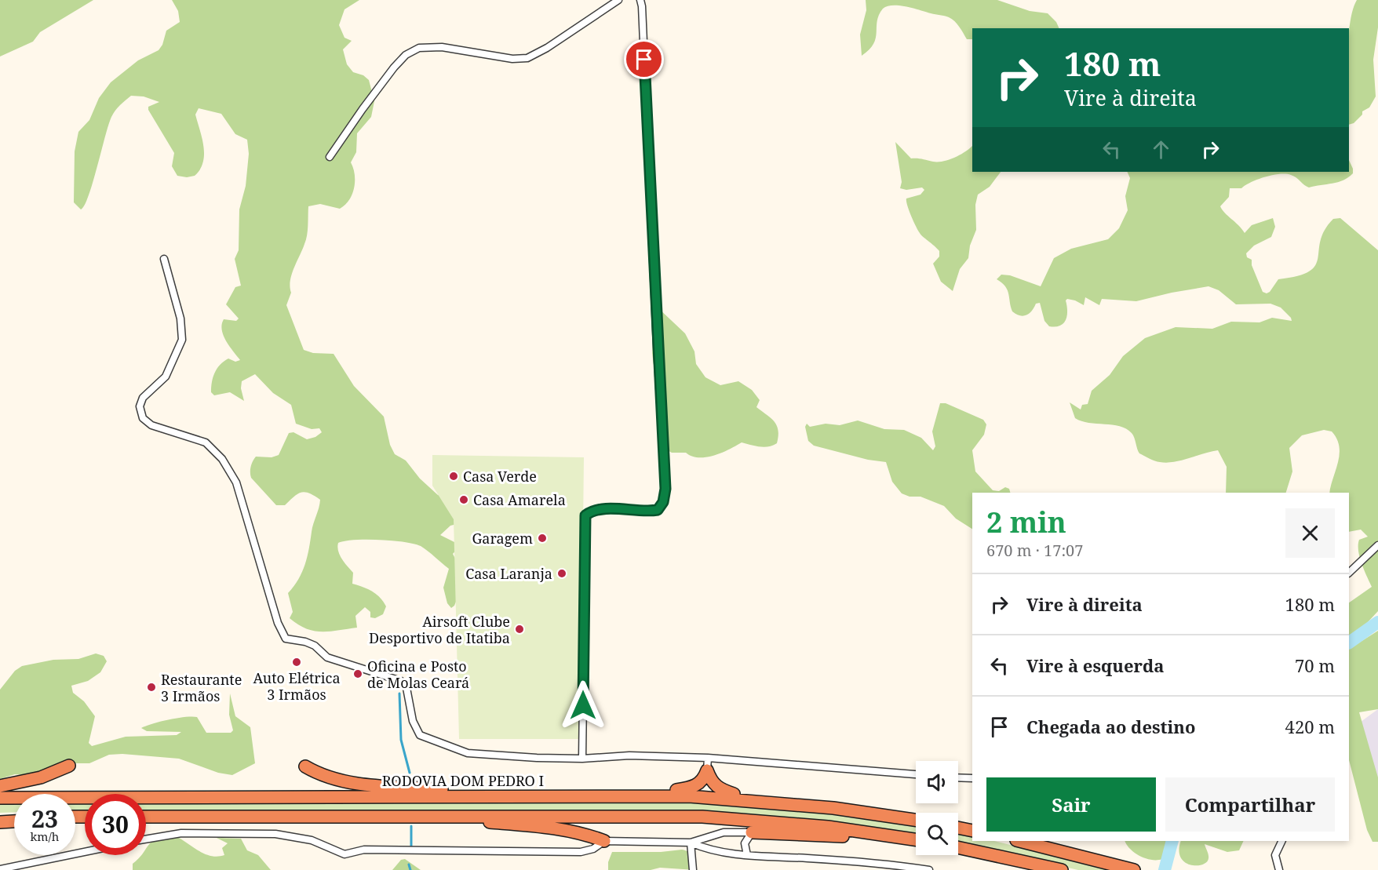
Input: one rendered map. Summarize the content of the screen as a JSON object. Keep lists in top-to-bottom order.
{
  "streets": {
    "highway": ["RODOVIA DOM PEDRO I"]
  },
  "places": [
    "Casa Verde",
    "Casa Amarela",
    "Garagem",
    "Casa Laranja",
    "Airsoft Clube Desportivo de Itatiba",
    "Auto Elétrica 3 Irmãos",
    "Oficina e Posto de Molas Ceará",
    "Restaurante 3 Irmãos"
  ],
  "page": {
    "turn": ["180 m", "Vire à direita"],
    "heading": ["2 min", "670 m · 17:07"],
    "list": [
      {
        "name": "Vire à direita",
        "value": "180 m"
      },
      {
        "name": "Vire à esquerda",
        "value": "70 m"
      },
      {
        "name": "Chegada ao destino",
        "value": "420 m"
      }
    ],
    "buttons": ["Sair", "Compartilhar"],
    "speed": "23 km/h",
    "limit": "30"
  }
}
